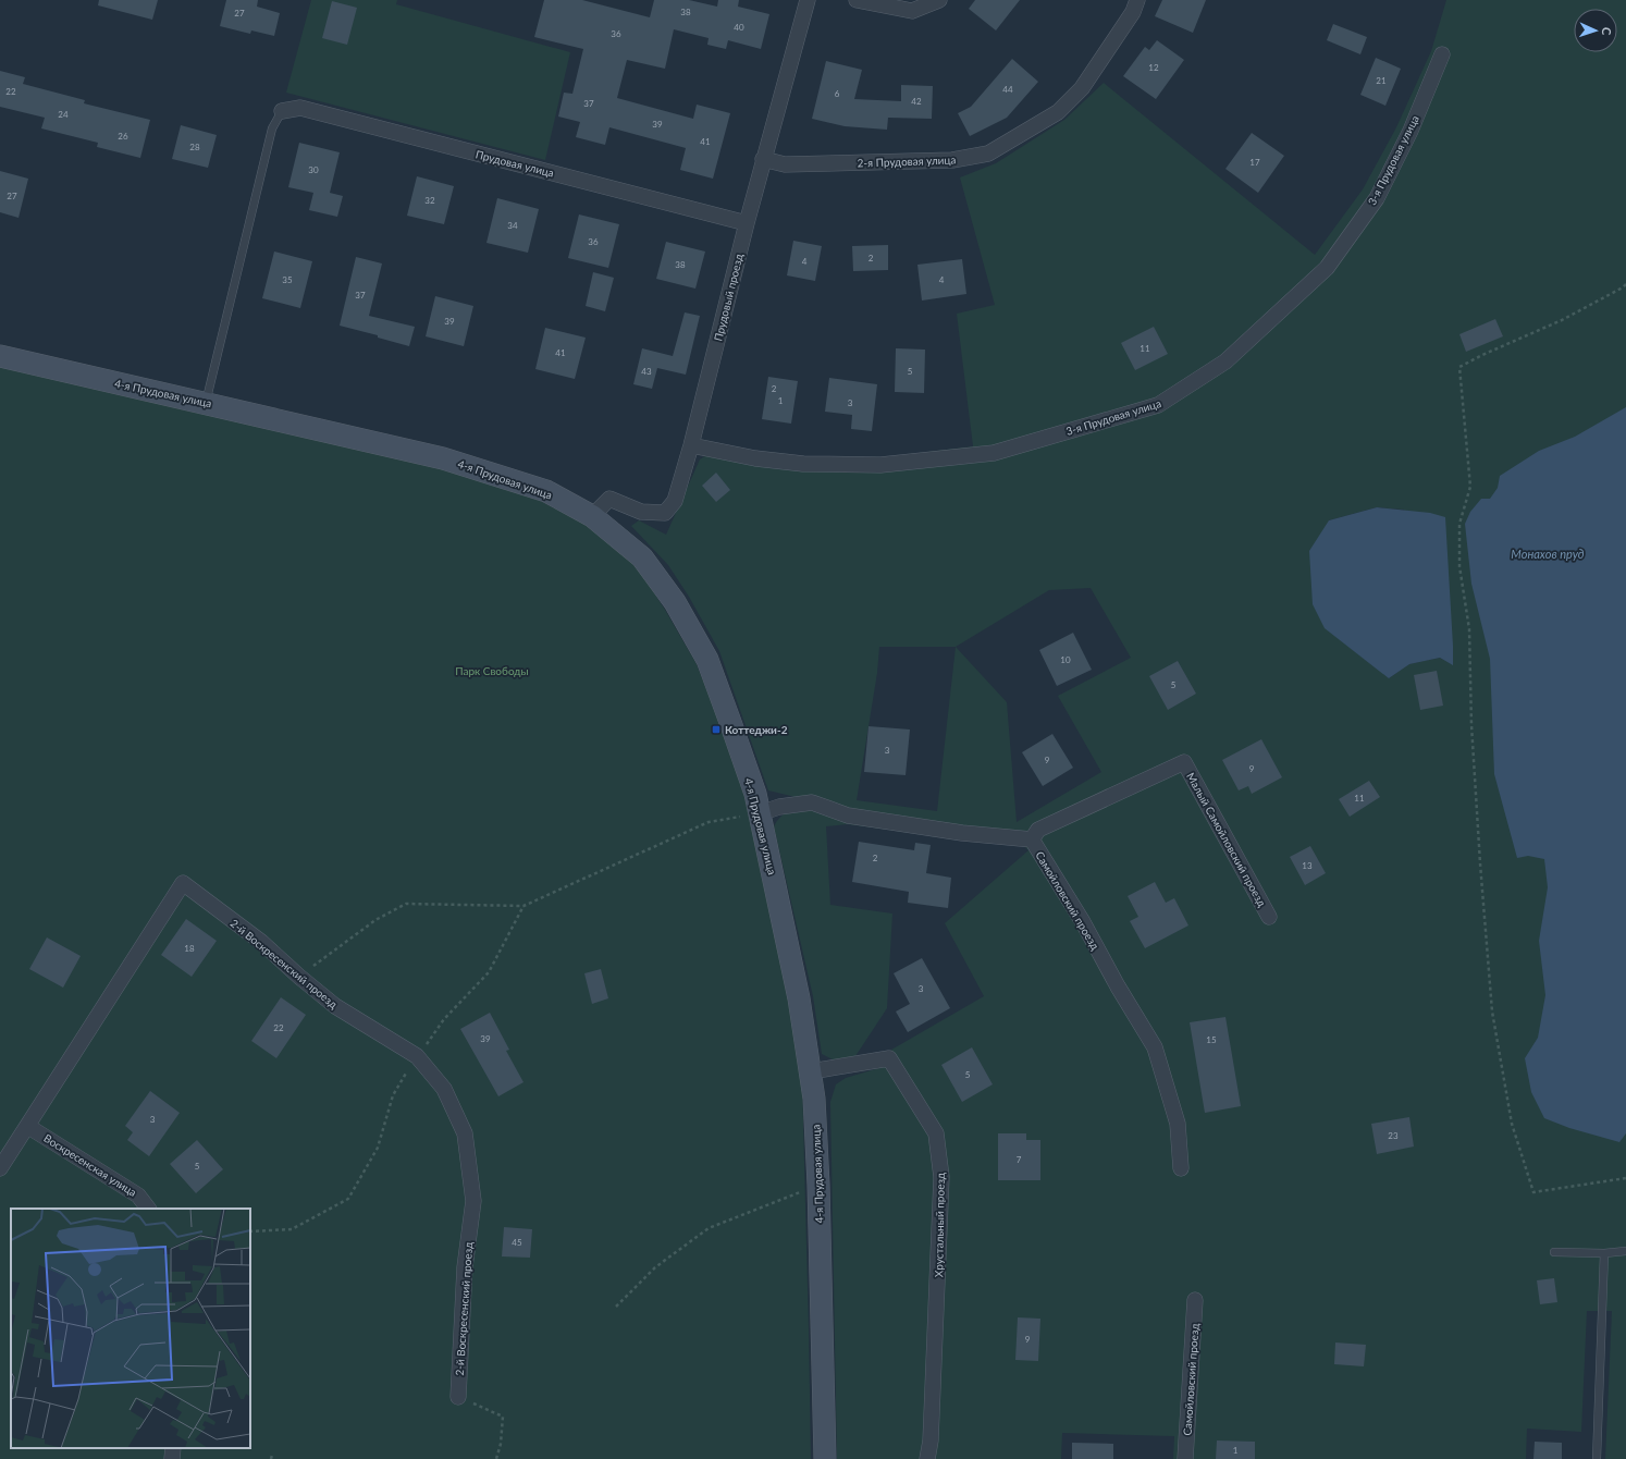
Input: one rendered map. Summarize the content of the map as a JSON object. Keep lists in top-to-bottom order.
{
  "streets": {
    "main road": ["4-я Прудовая улица"],
    "street": [
      "3-я Прудовая улица",
      "2-я Прудовая улица",
      "Прудовая улица",
      "Прудовый проезд",
      "Малый Самойловский проезд",
      "Самойловский проезд",
      "2-й Воскресенский проезд",
      "Воскресенская улица",
      "Хрустальный проезд"
    ]
  },
  "crossings": [
    ["3-я Прудовая улица", "Прудовый проезд"],
    ["2-я Прудовая улица", "Прудовый проезд"],
    ["Прудовая улица", "Прудовый проезд"],
    ["Прудовый проезд", "4-я Прудовая улица"],
    ["4-я Прудовая улица", "Самойловский проезд"],
    ["4-я Прудовая улица", "Хрустальный проезд"],
    ["Малый Самойловский проезд", "Самойловский проезд"],
    ["2-й Воскресенский проезд", "Воскресенская улица"]
  ],
  "water": ["Монахов пруд"],
  "parks": ["Парк Свободы"],
  "places": {
    "transit": ["Коттеджи-2"]
  },
  "house_numbers": [
    "38",
    "27",
    "40",
    "36",
    "12",
    "21",
    "44",
    "22",
    "6",
    "42",
    "37",
    "24",
    "39",
    "26",
    "41",
    "28",
    "17",
    "30",
    "27",
    "32",
    "34",
    "36",
    "2",
    "4",
    "38",
    "35",
    "4",
    "37",
    "39",
    "11",
    "41",
    "43",
    "5",
    "2",
    "1",
    "3",
    "10",
    "5",
    "3",
    "9",
    "9",
    "11",
    "2",
    "13",
    "18",
    "3",
    "22",
    "39",
    "15",
    "5",
    "3",
    "23",
    "7",
    "5",
    "45",
    "9",
    "1"
  ],
  "north": "right"
}
